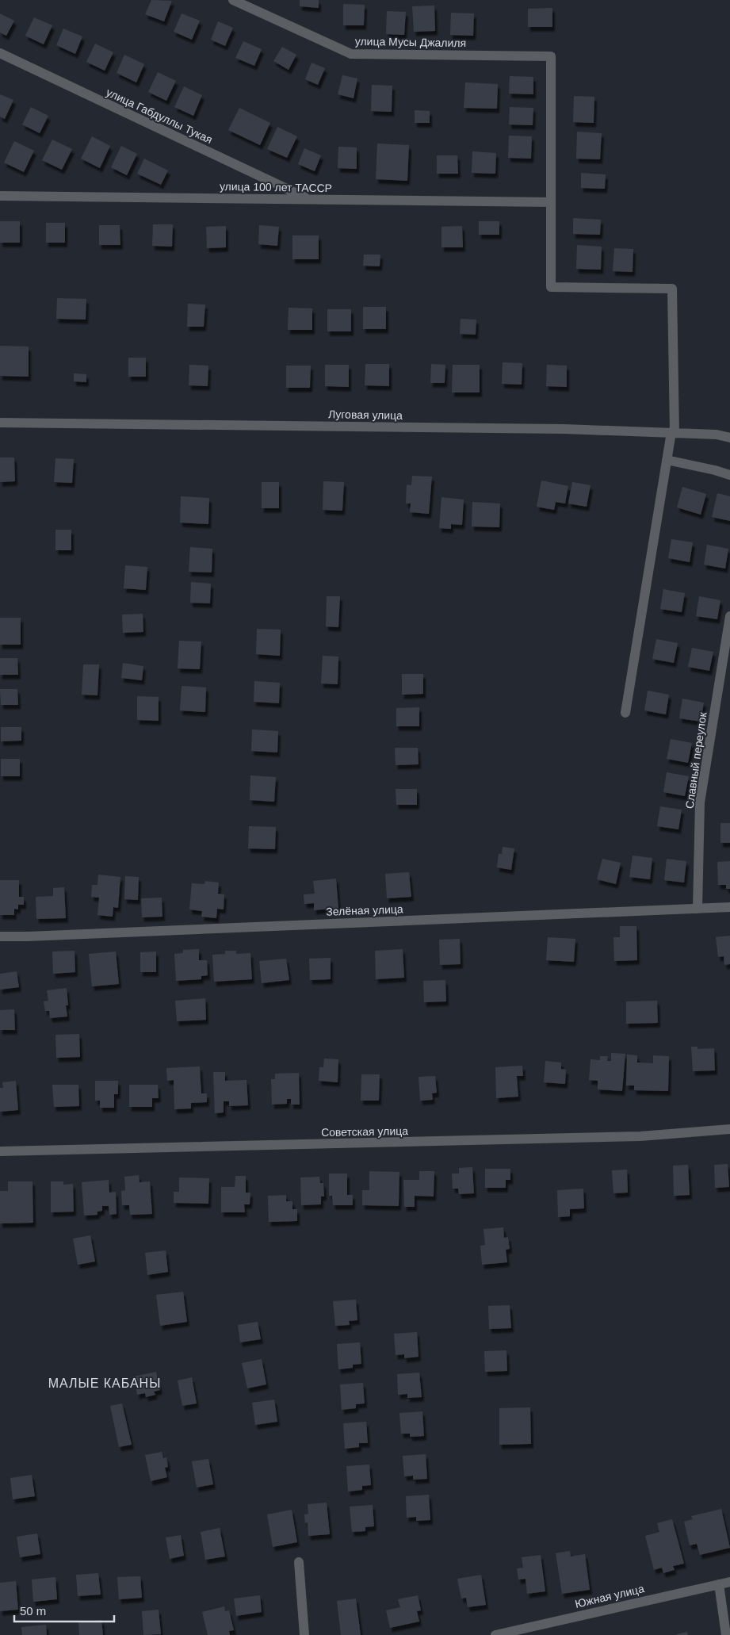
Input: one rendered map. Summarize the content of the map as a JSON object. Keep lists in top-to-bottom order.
{
  "streets": {
    "street": [
      "улица Мусы Джалиля",
      "улица Габдуллы Тукая",
      "улица 100 лет ТАССР",
      "Луговая улица",
      "Славный переулок",
      "Зелёная улица",
      "Советская улица",
      "Южная улица"
    ]
  },
  "crossings": [
    ["улица Мусы Джалиля", "улица 100 лет ТАССР"],
    ["улица Габдуллы Тукая", "улица 100 лет ТАССР"],
    ["Славный переулок", "Зелёная улица"]
  ],
  "districts": ["МАЛЫЕ КАБАНЫ"],
  "scale_bar": "50 m"
}
